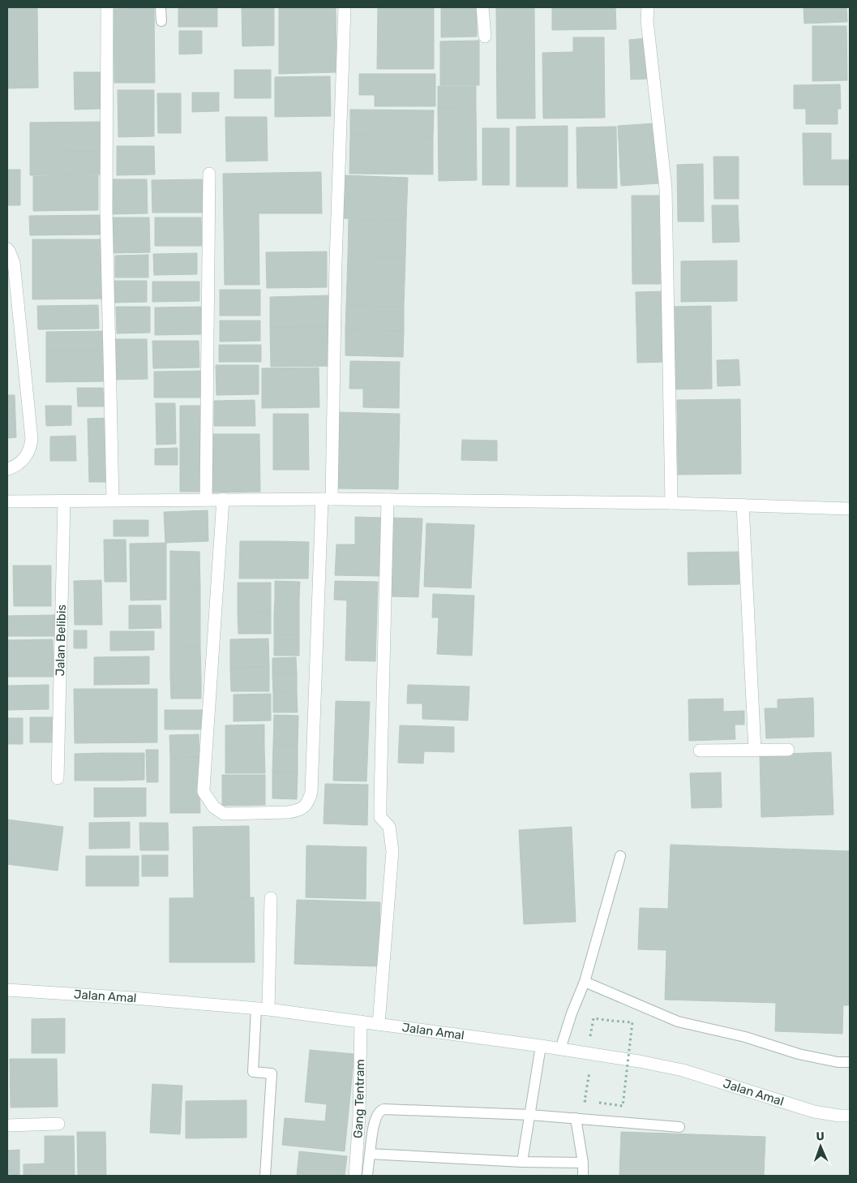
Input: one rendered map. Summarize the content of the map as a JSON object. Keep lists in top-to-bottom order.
{
  "streets": {
    "street": ["Jalan Belibis", "Jalan Amal", "Gang Tentram"]
  },
  "crossings": [
    ["Jalan Amal", "Gang Tentram"]
  ],
  "north": "top"
}
